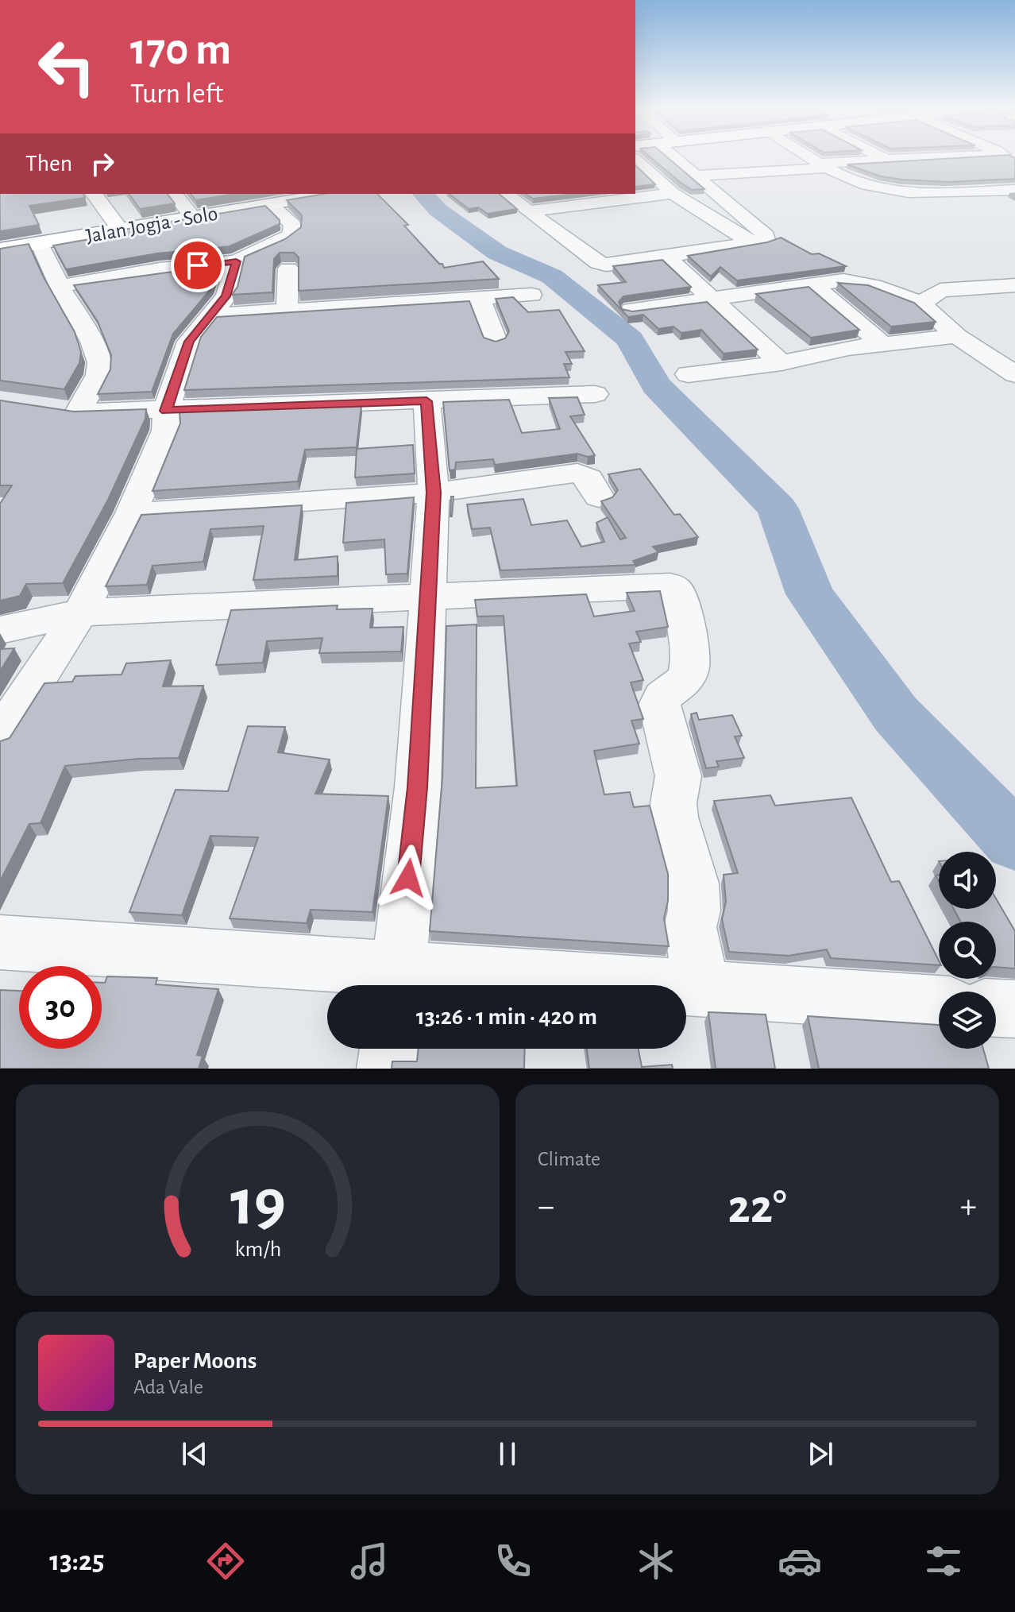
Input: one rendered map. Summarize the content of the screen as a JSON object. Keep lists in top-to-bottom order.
{
  "streets": {
    "main road": ["Jalan Jogja - Solo"]
  },
  "page": {
    "turn": ["170 m", "Turn left"],
    "then": "Then",
    "limit": "30",
    "trip": "13:26 · 1 min · 420 m",
    "tile": "Climate",
    "heat": ["−", "22°", "+"],
    "song": ["Paper Moons", "Ada Vale"],
    "tabs": "13:25",
    "gauge": ["19", "km/h"]
  }
}
